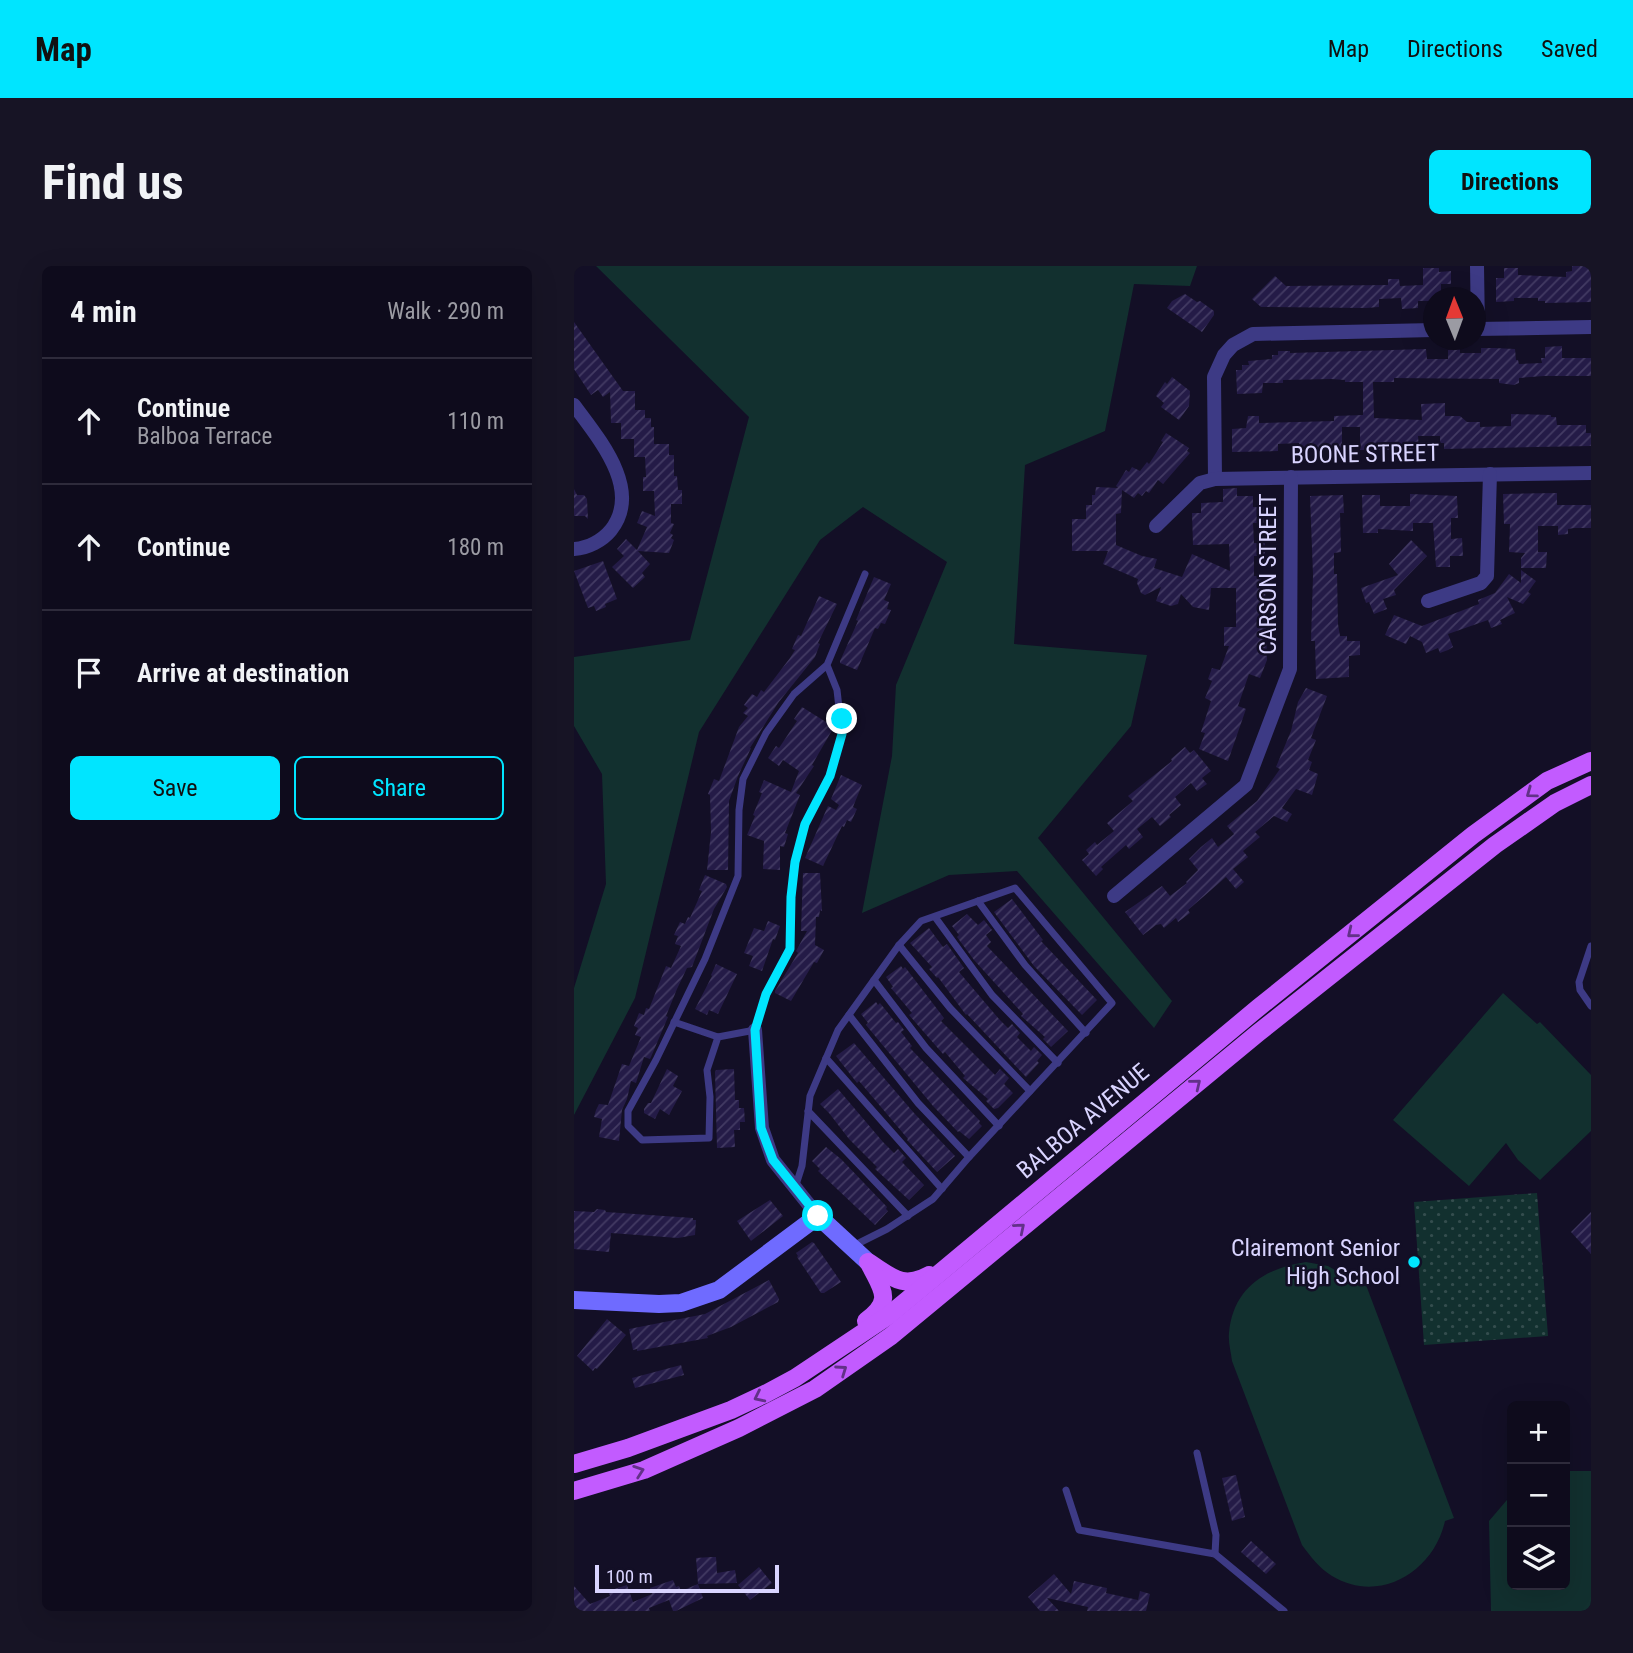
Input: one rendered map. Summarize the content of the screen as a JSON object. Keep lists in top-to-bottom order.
{
  "streets": {
    "main road": ["BALBOA AVENUE"],
    "street": ["BOONE STREET", "CARSON STREET"]
  },
  "crossings": [
    ["BOONE STREET", "CARSON STREET"]
  ],
  "places": ["Clairemont Senior High School"],
  "scale_bar": "100 m",
  "north": "top",
  "page": {
    "header": "Map",
    "nav": ["Map", "Directions", "Saved"],
    "buttons": [
      "Directions",
      ["Save", "Share"]
    ],
    "title": "Find us",
    "heading": ["4 min", "Walk · 290 m"],
    "list": [
      ["Continue", "Balboa Terrace", "110 m"],
      ["Continue", "180 m"],
      "Arrive at destination"
    ],
    "map_buttons": ["+", "−"],
    "scale": "100 m"
  }
}
